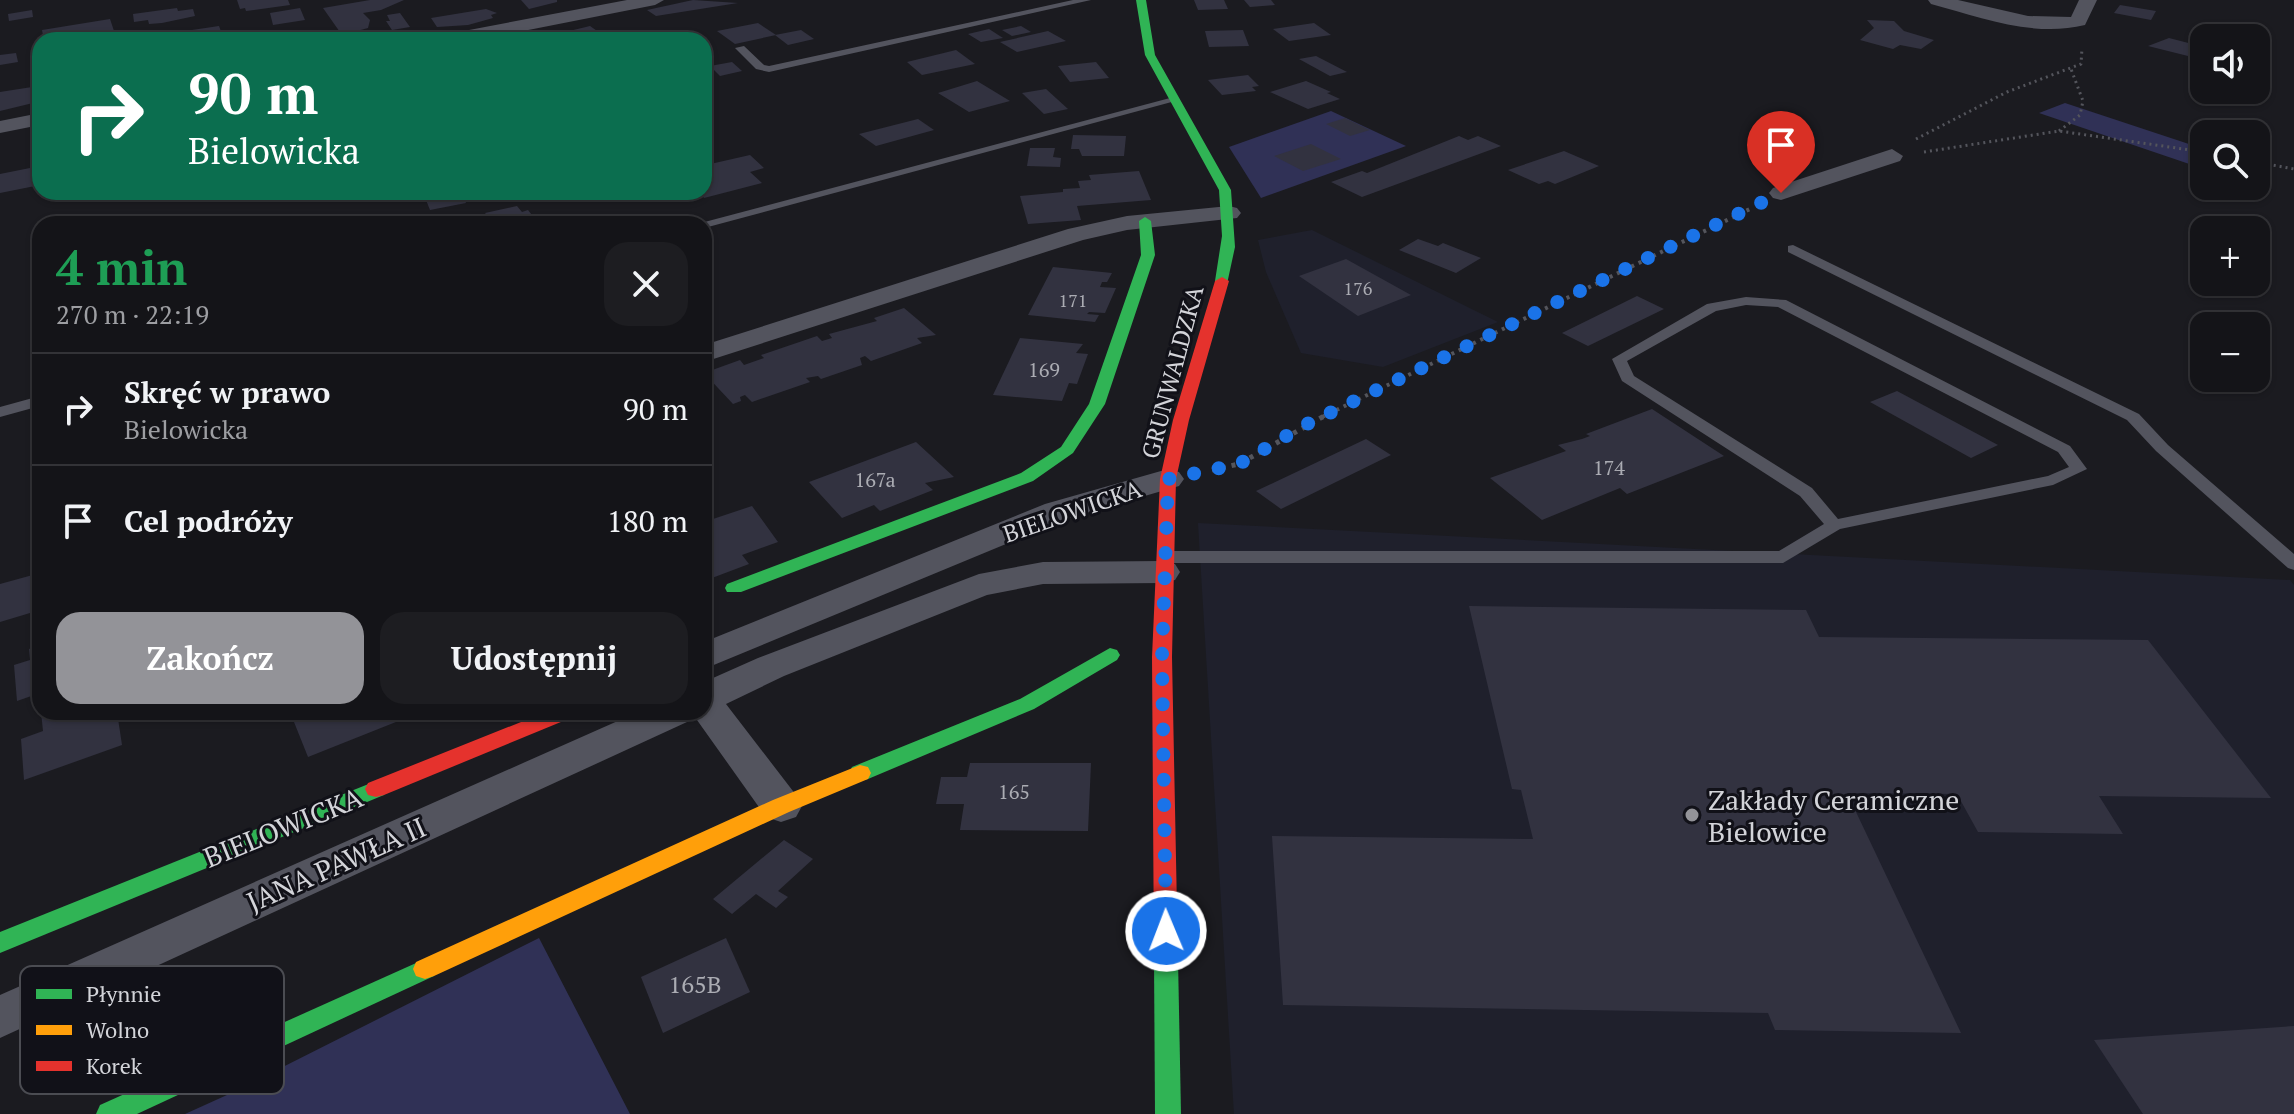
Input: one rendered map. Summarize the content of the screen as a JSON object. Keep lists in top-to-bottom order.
{
  "streets": {
    "street": ["GRUNWALDZKA", "BIELOWICKA", "JANA PAWŁA II"]
  },
  "crossings": [
    ["GRUNWALDZKA", "BIELOWICKA"]
  ],
  "places": ["Zakłady Ceramiczne Bielowice"],
  "house_numbers": [
    "176",
    "171",
    "169",
    "174",
    "167a",
    "165",
    "165B"
  ],
  "legend": ["Płynnie", "Wolno", "Korek"],
  "page": {
    "map_buttons": ["+", "−"],
    "turn": ["90 m", "Bielowicka"],
    "heading": ["4 min", "270 m · 22:19"],
    "list": [
      {
        "name": "Skręć w prawo",
        "note": "Bielowicka",
        "value": "90 m"
      },
      {
        "name": "Cel podróży",
        "value": "180 m"
      }
    ],
    "buttons": ["Zakończ", "Udostępnij"]
  }
}
